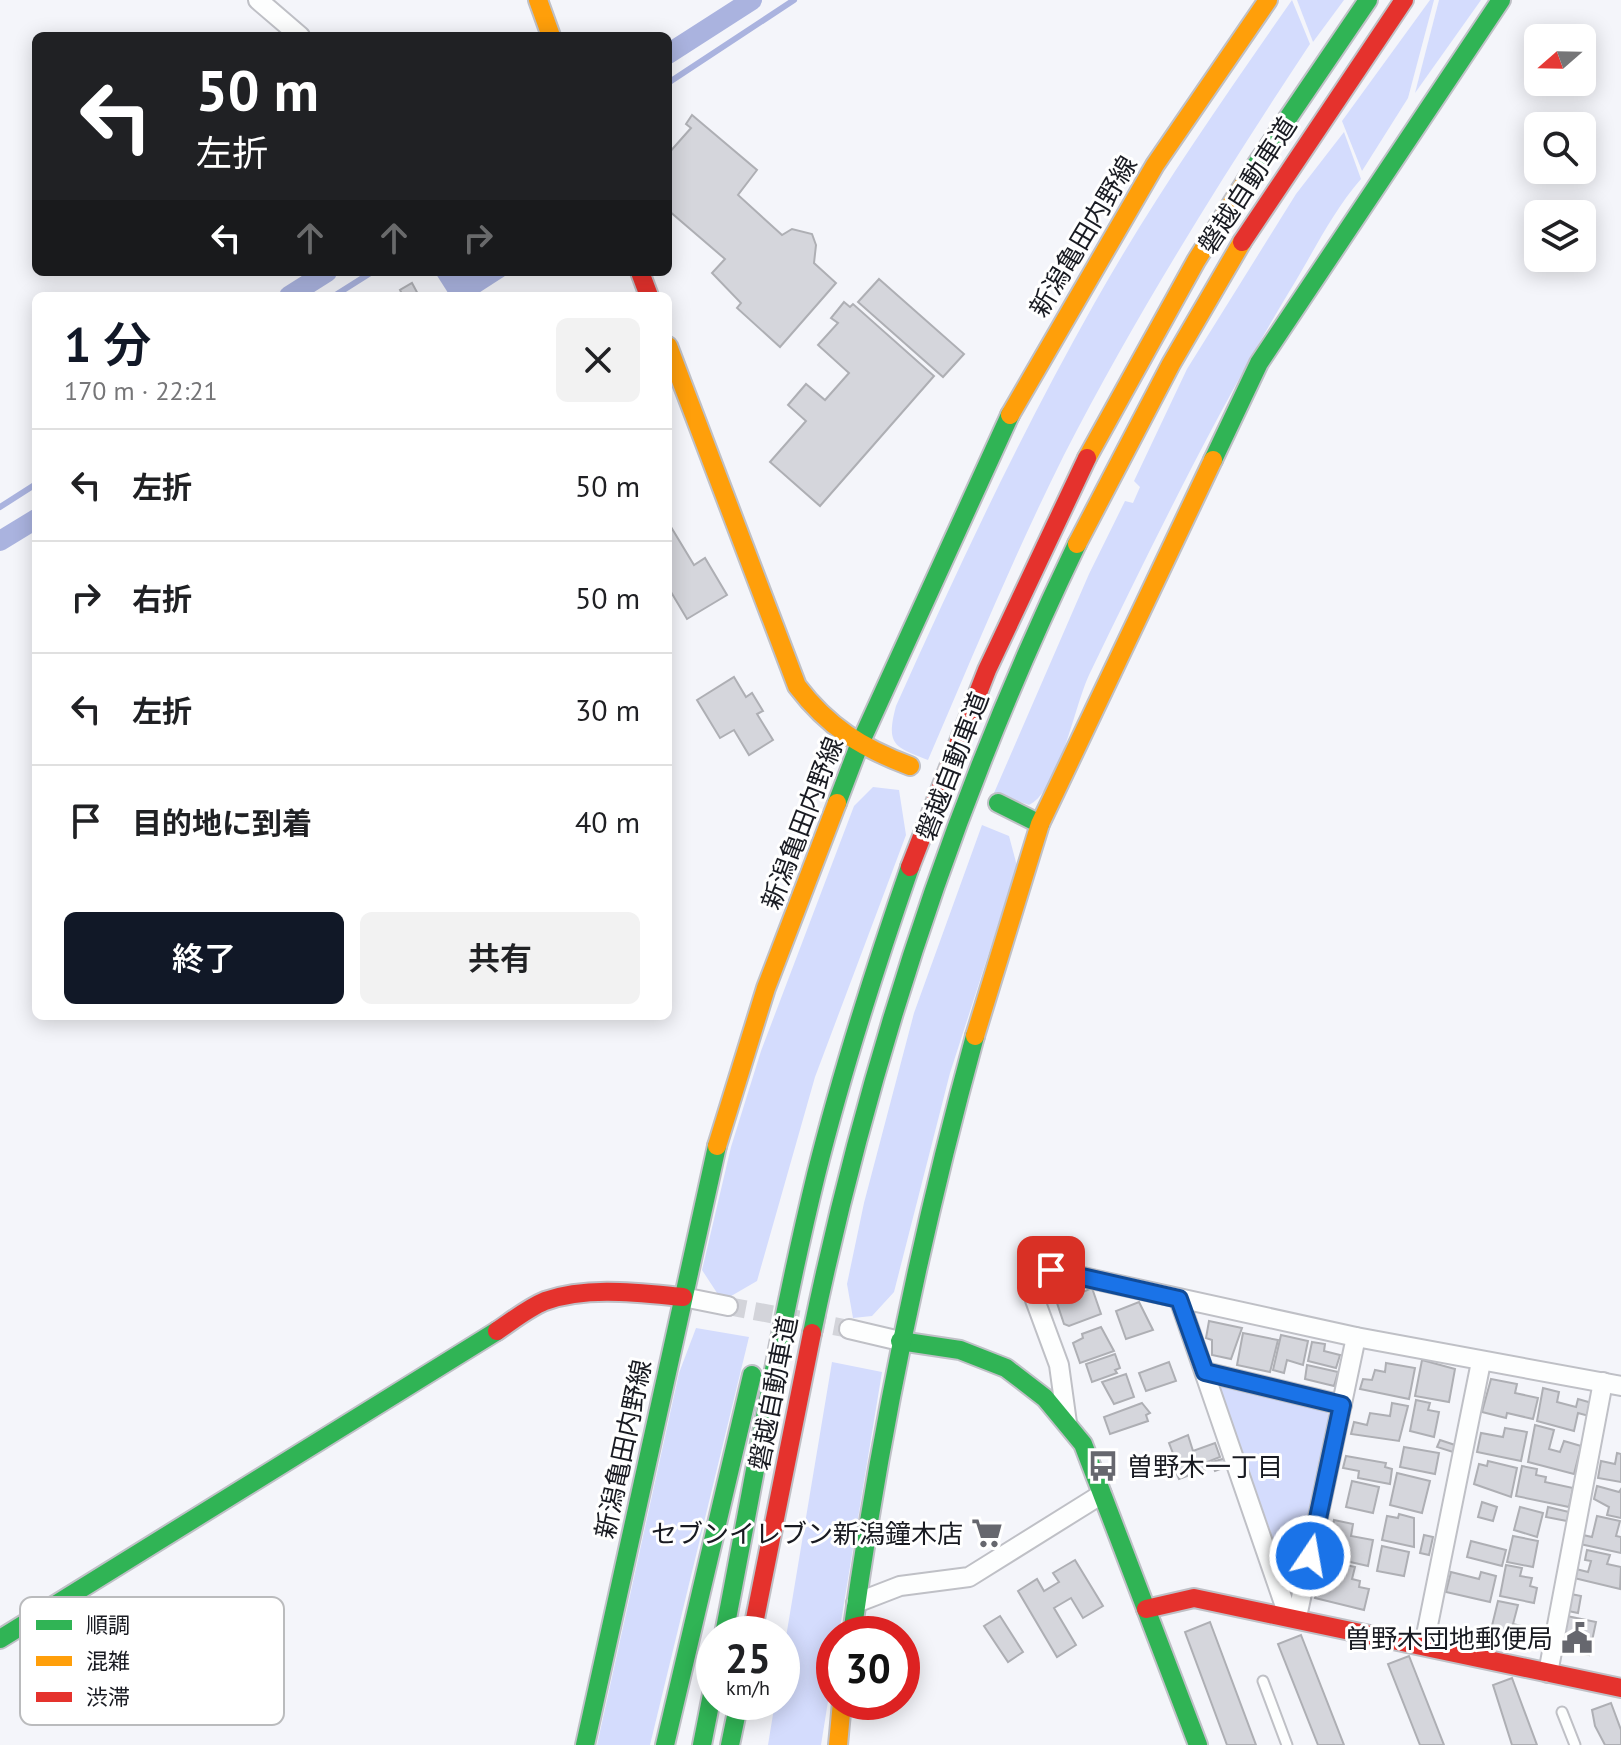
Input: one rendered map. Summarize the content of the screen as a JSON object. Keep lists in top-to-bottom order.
{
  "streets": {
    "main road": ["磐越自動車道", "新潟亀田内野線"]
  },
  "places": {
    "bus stop": ["曽野木一丁目"],
    "supermarket": ["セブンイレブン新潟鐘木店"],
    "public building": ["曽野木団地郵便局"]
  },
  "legend": ["順調", "混雑", "渋滞"],
  "north": "left",
  "page": {
    "turn": ["50 m", "左折"],
    "heading": ["1 分", "170 m · 22:21"],
    "list": [
      {
        "name": "左折",
        "value": "50 m"
      },
      {
        "name": "右折",
        "value": "50 m"
      },
      {
        "name": "左折",
        "value": "30 m"
      },
      {
        "name": "目的地に到着",
        "value": "40 m"
      }
    ],
    "buttons": ["終了", "共有"],
    "speed": "25 km/h",
    "limit": "30"
  }
}
